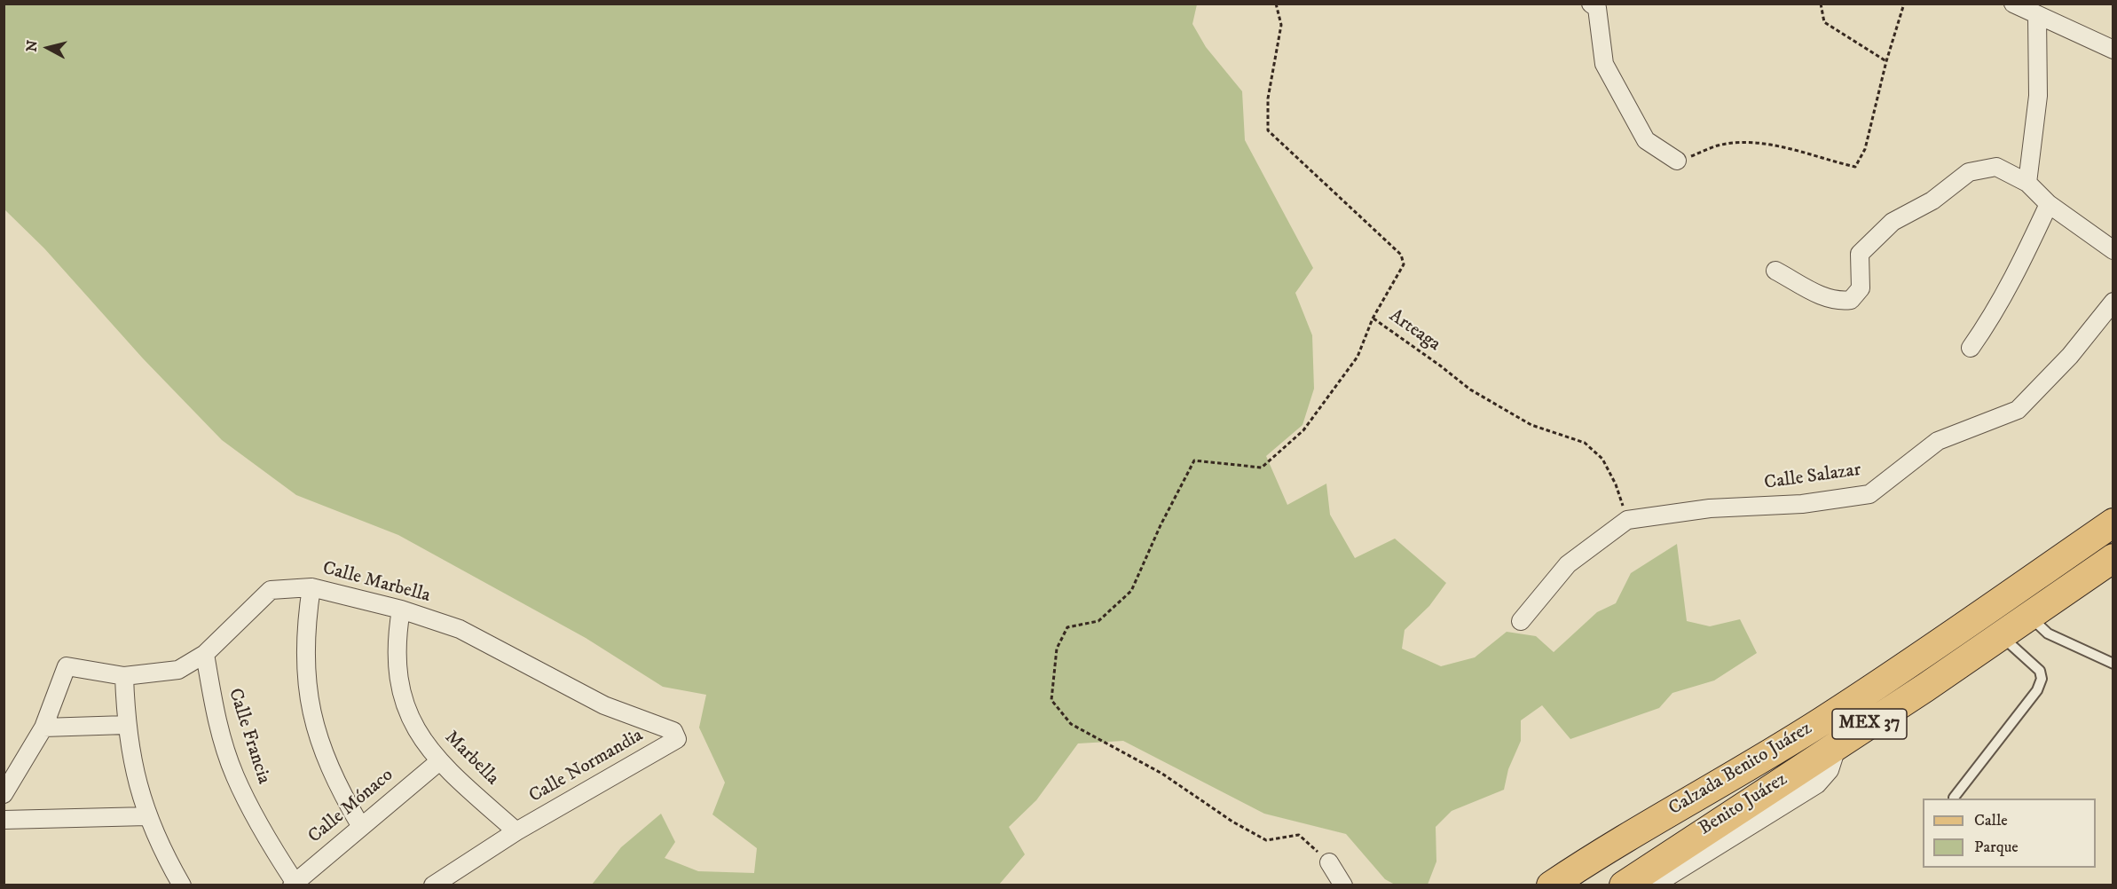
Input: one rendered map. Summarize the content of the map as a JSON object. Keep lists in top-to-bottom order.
{
  "streets": {
    "main road": ["MEX 37", "Calzada Benito Juárez"],
    "street": [
      "Calle Salazar",
      "Calle Marbella",
      "Calle Francia",
      "Marbella",
      "Calle Normandia",
      "Benito Juárez",
      "Calle Mónaco"
    ],
    "path": ["Arteaga"]
  },
  "crossings": [
    ["Arteaga", "Calle Salazar"],
    ["Calle Marbella", "Calle Francia"],
    ["Calle Marbella", "Marbella"],
    ["Calle Marbella", "Calle Normandia"],
    ["Calle Francia", "Calle Mónaco"],
    ["Marbella", "Calle Normandia"],
    ["Marbella", "Calle Mónaco"],
    ["Calzada Benito Juárez", "Benito Juárez"]
  ],
  "legend": ["Calle", "Parque"],
  "north": "left"
}
